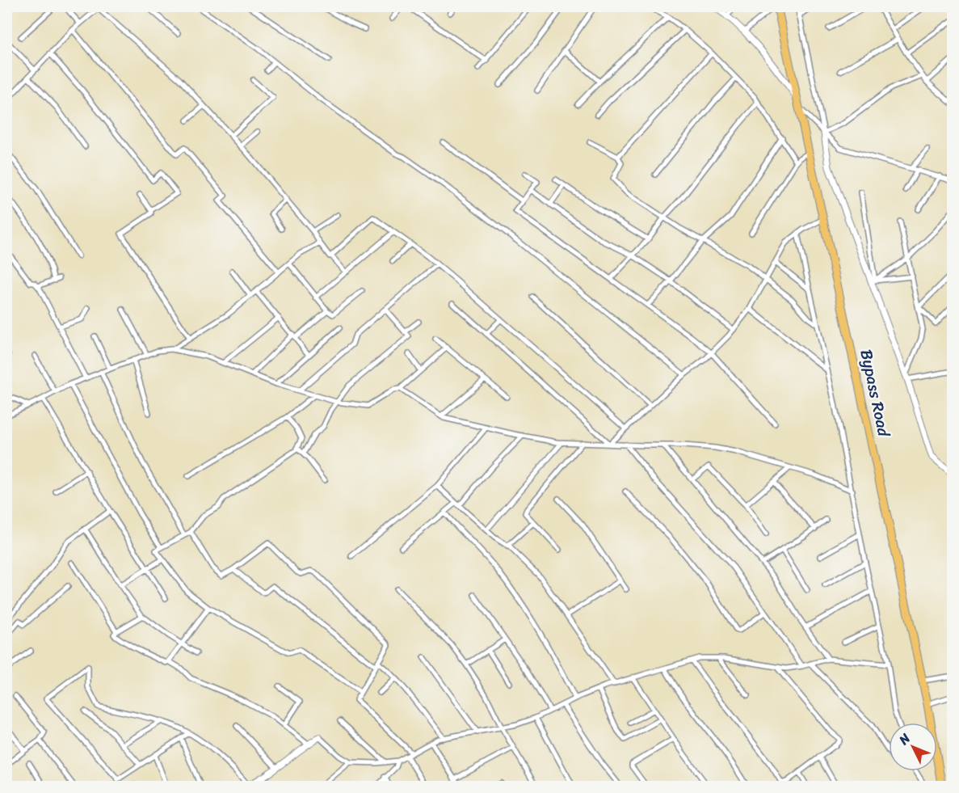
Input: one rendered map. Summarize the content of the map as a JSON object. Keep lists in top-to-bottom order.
{
  "streets": {
    "main road": ["Bypass Road"]
  },
  "north": "top left"
}
